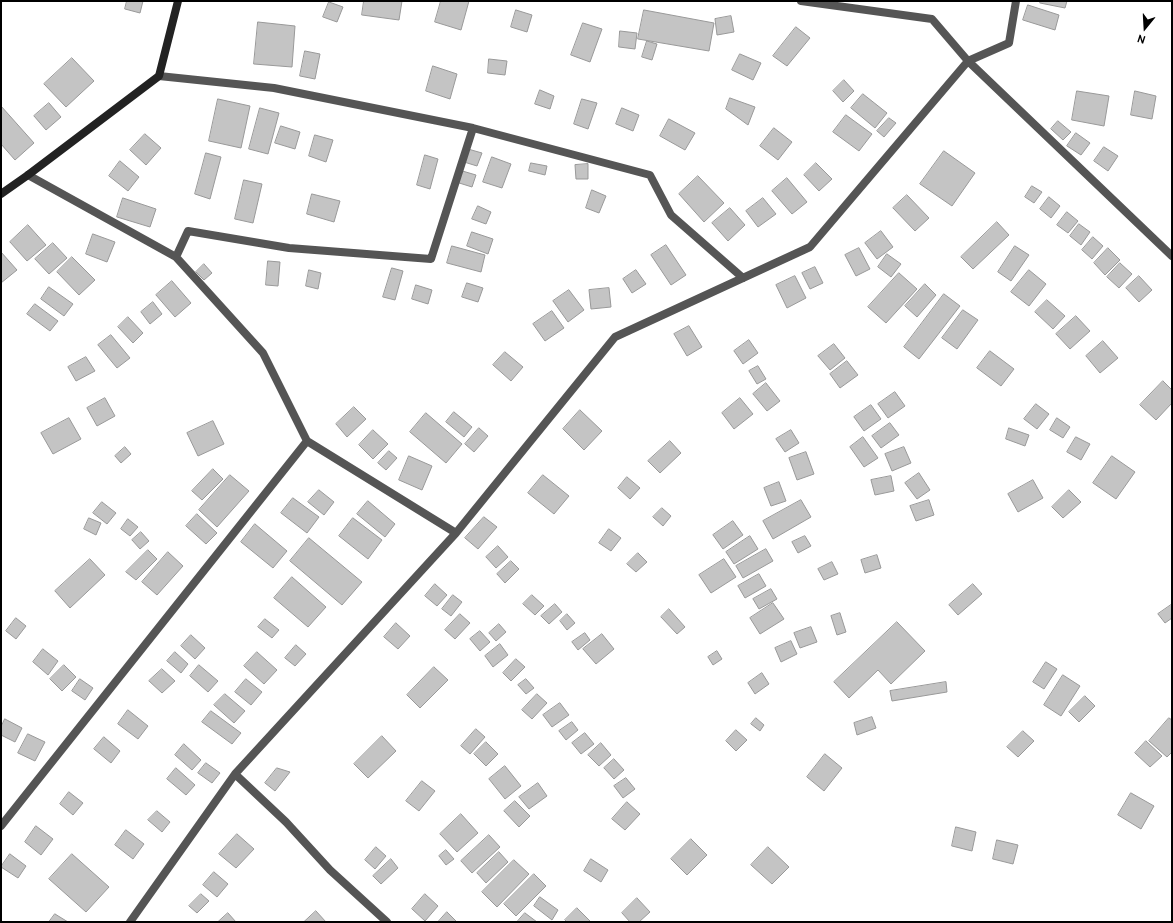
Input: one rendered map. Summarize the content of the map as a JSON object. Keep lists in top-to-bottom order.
{
  "north": "bottom"
}
